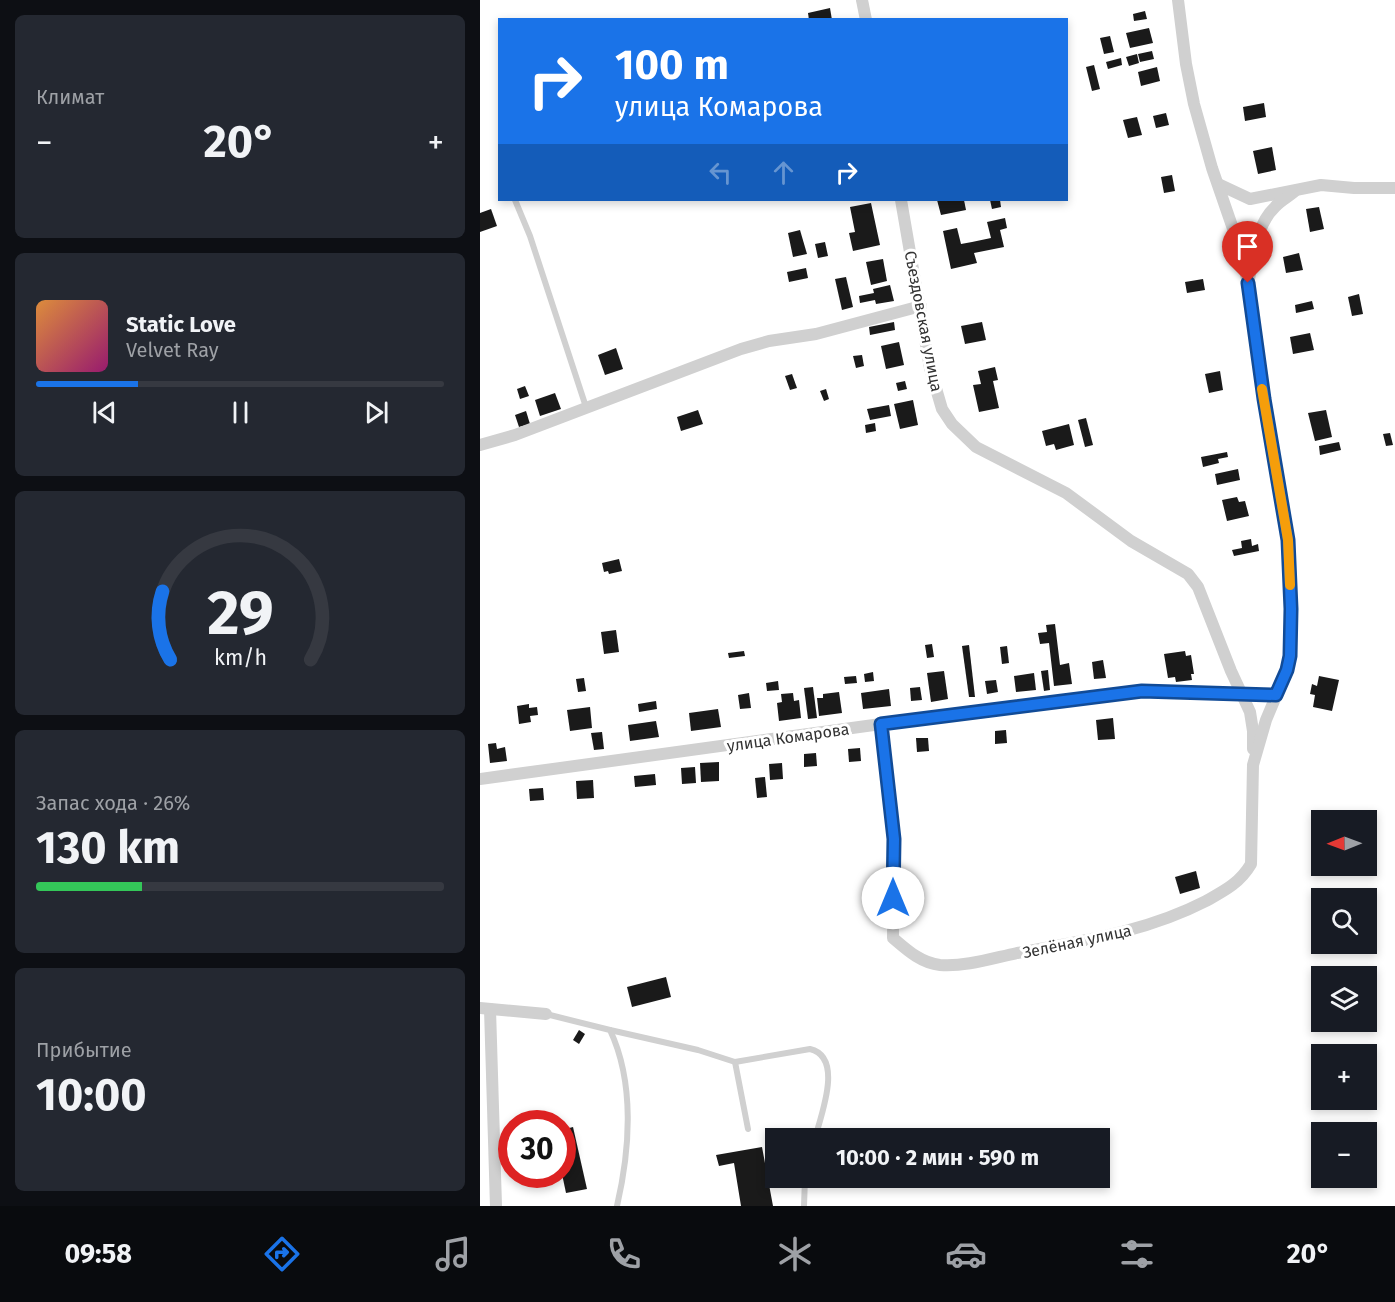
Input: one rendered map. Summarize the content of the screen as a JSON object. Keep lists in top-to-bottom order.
{
  "streets": {
    "street": ["Съездовская улица", "улица Комарова", "Зелёная улица"]
  },
  "crossings": [
    ["Съездовская улица", "улица Комарова"],
    ["Съездовская улица", "Зелёная улица"],
    ["улица Комарова", "Зелёная улица"]
  ],
  "north": "left",
  "page": {
    "tile": [
      "Климат",
      ["Запас хода · 26%", "130 km"],
      ["Прибытие", "10:00"]
    ],
    "turn": ["100 m", "улица Комарова"],
    "heat": ["−", "20°", "+"],
    "song": ["Static Love", "Velvet Ray"],
    "map_buttons": ["+", "−"],
    "limit": "30",
    "trip": "10:00 · 2 мин · 590 m",
    "tabs": ["09:58", "20°"],
    "gauge": ["29", "km/h"]
  }
}
